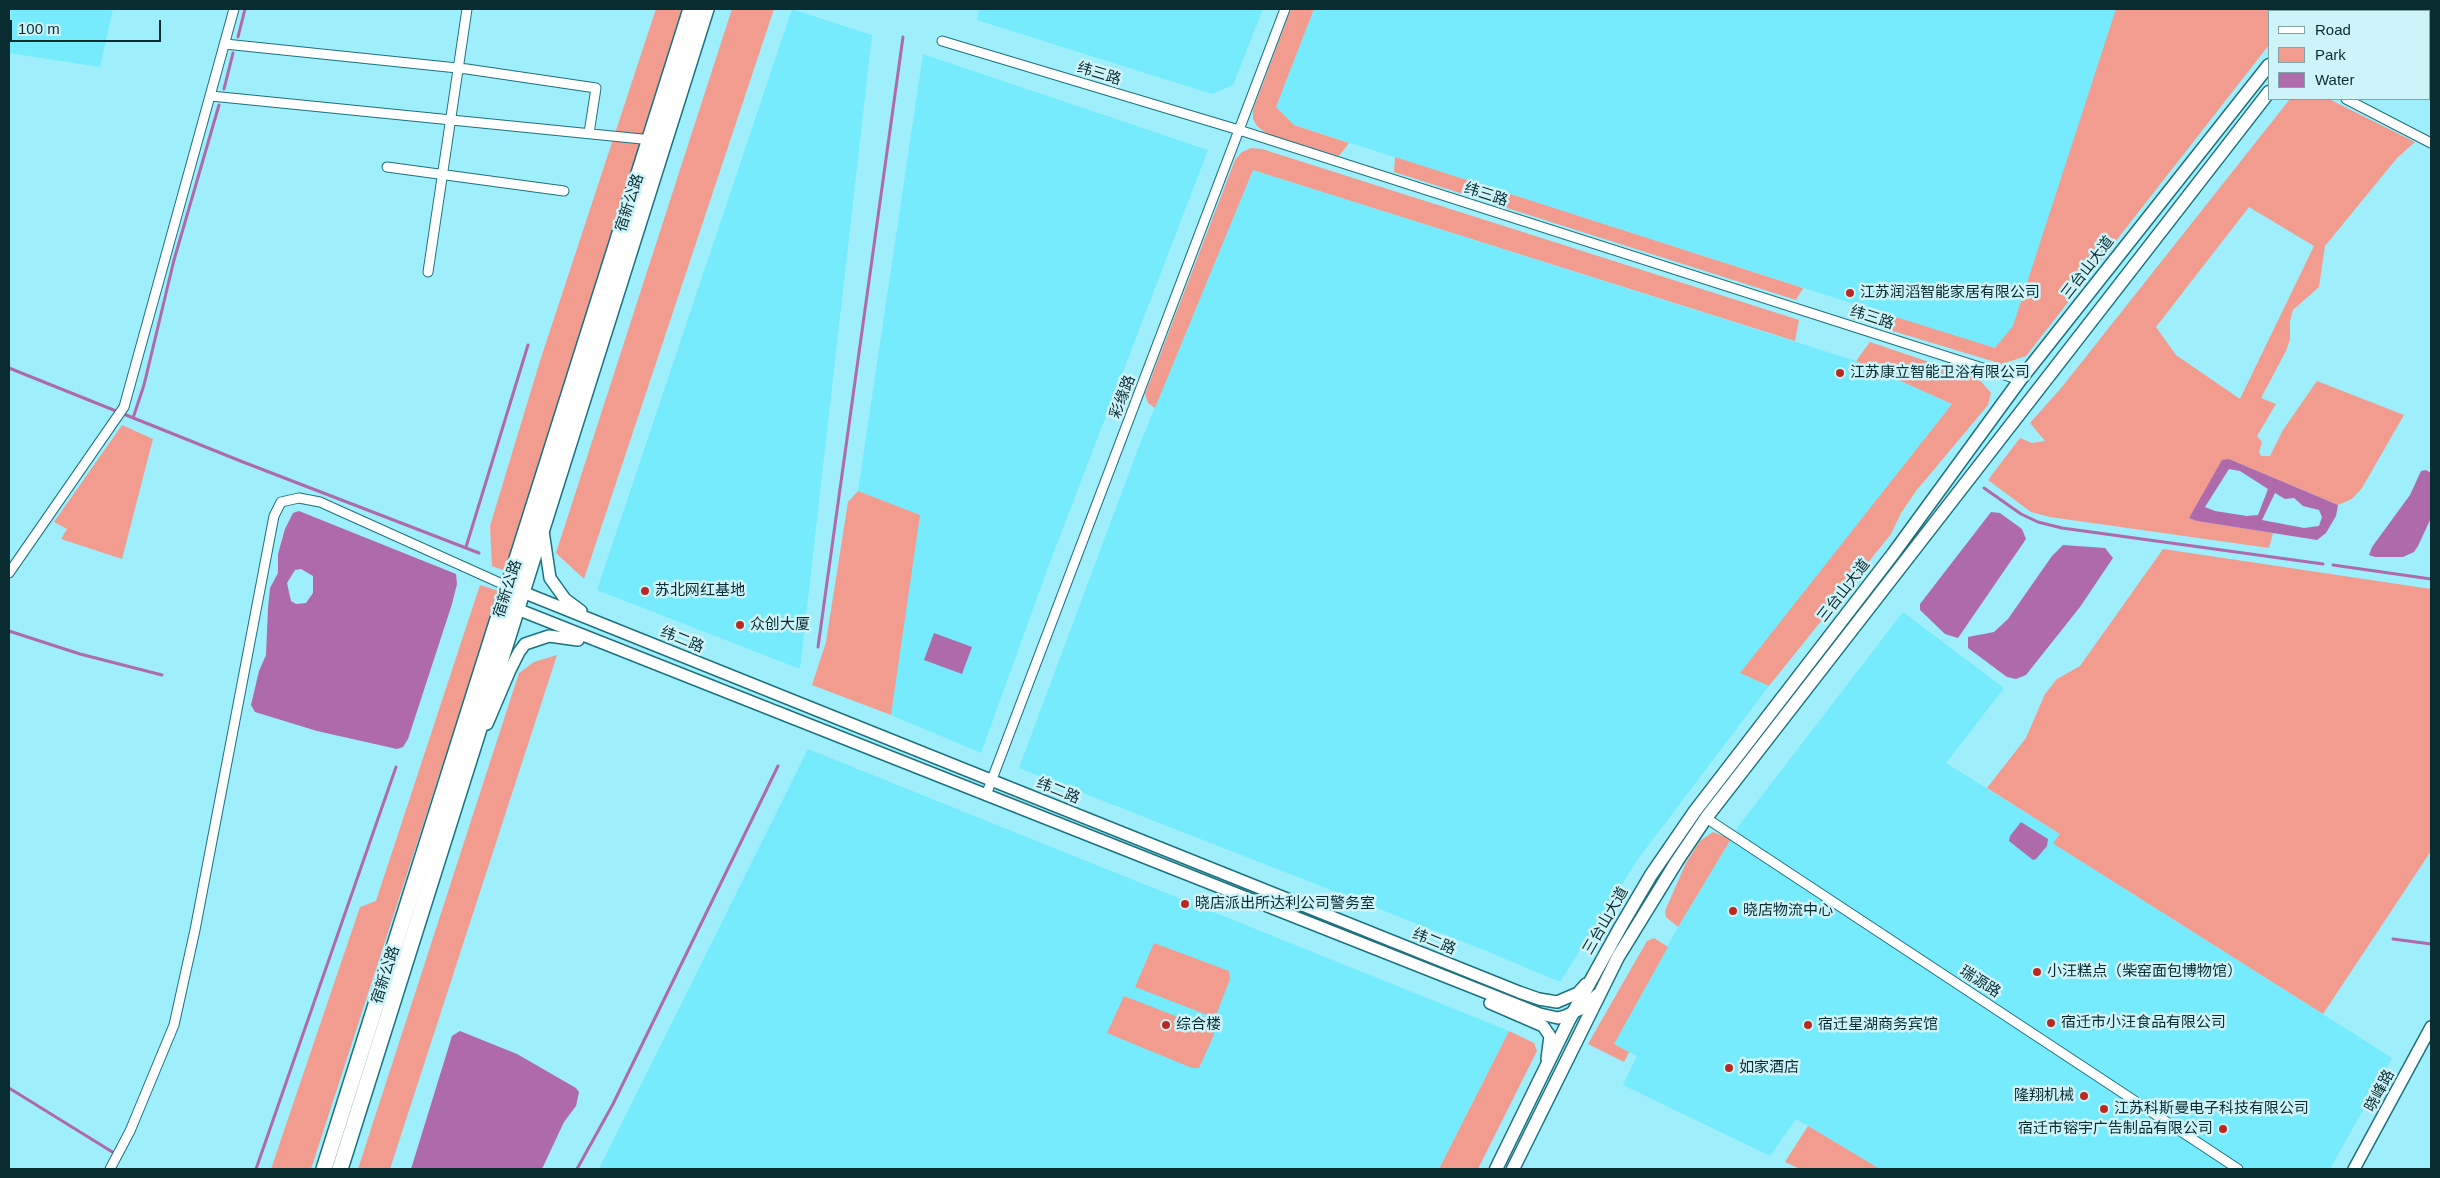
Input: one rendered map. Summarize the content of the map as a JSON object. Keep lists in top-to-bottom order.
{
  "streets": {
    "highway": ["宿新公路"],
    "main road": ["三台山大道"],
    "street": [
      "纬三路",
      "彩缘路",
      "纬二路",
      "瑞源路",
      "晓峰路"
    ]
  },
  "crossings": [
    ["纬三路", "三台山大道"],
    ["纬三路", "彩缘路"],
    ["宿新公路", "纬二路"],
    ["三台山大道", "纬二路"],
    ["三台山大道", "瑞源路"],
    ["彩缘路", "纬二路"]
  ],
  "places": [
    "江苏润滔智能家居有限公司",
    "江苏康立智能卫浴有限公司",
    "苏北网红基地",
    "众创大厦",
    "晓店派出所达利公司警务室",
    "晓店物流中心",
    "小汪糕点（柴窑面包博物馆）",
    "宿迁市小汪食品有限公司",
    "综合楼",
    "宿迁星湖商务宾馆",
    "如家酒店",
    "隆翔机械",
    "江苏科斯曼电子科技有限公司",
    "宿迁市镕宇广告制品有限公司"
  ],
  "legend": ["Road", "Park", "Water"],
  "scale_bar": "100 m"
}
